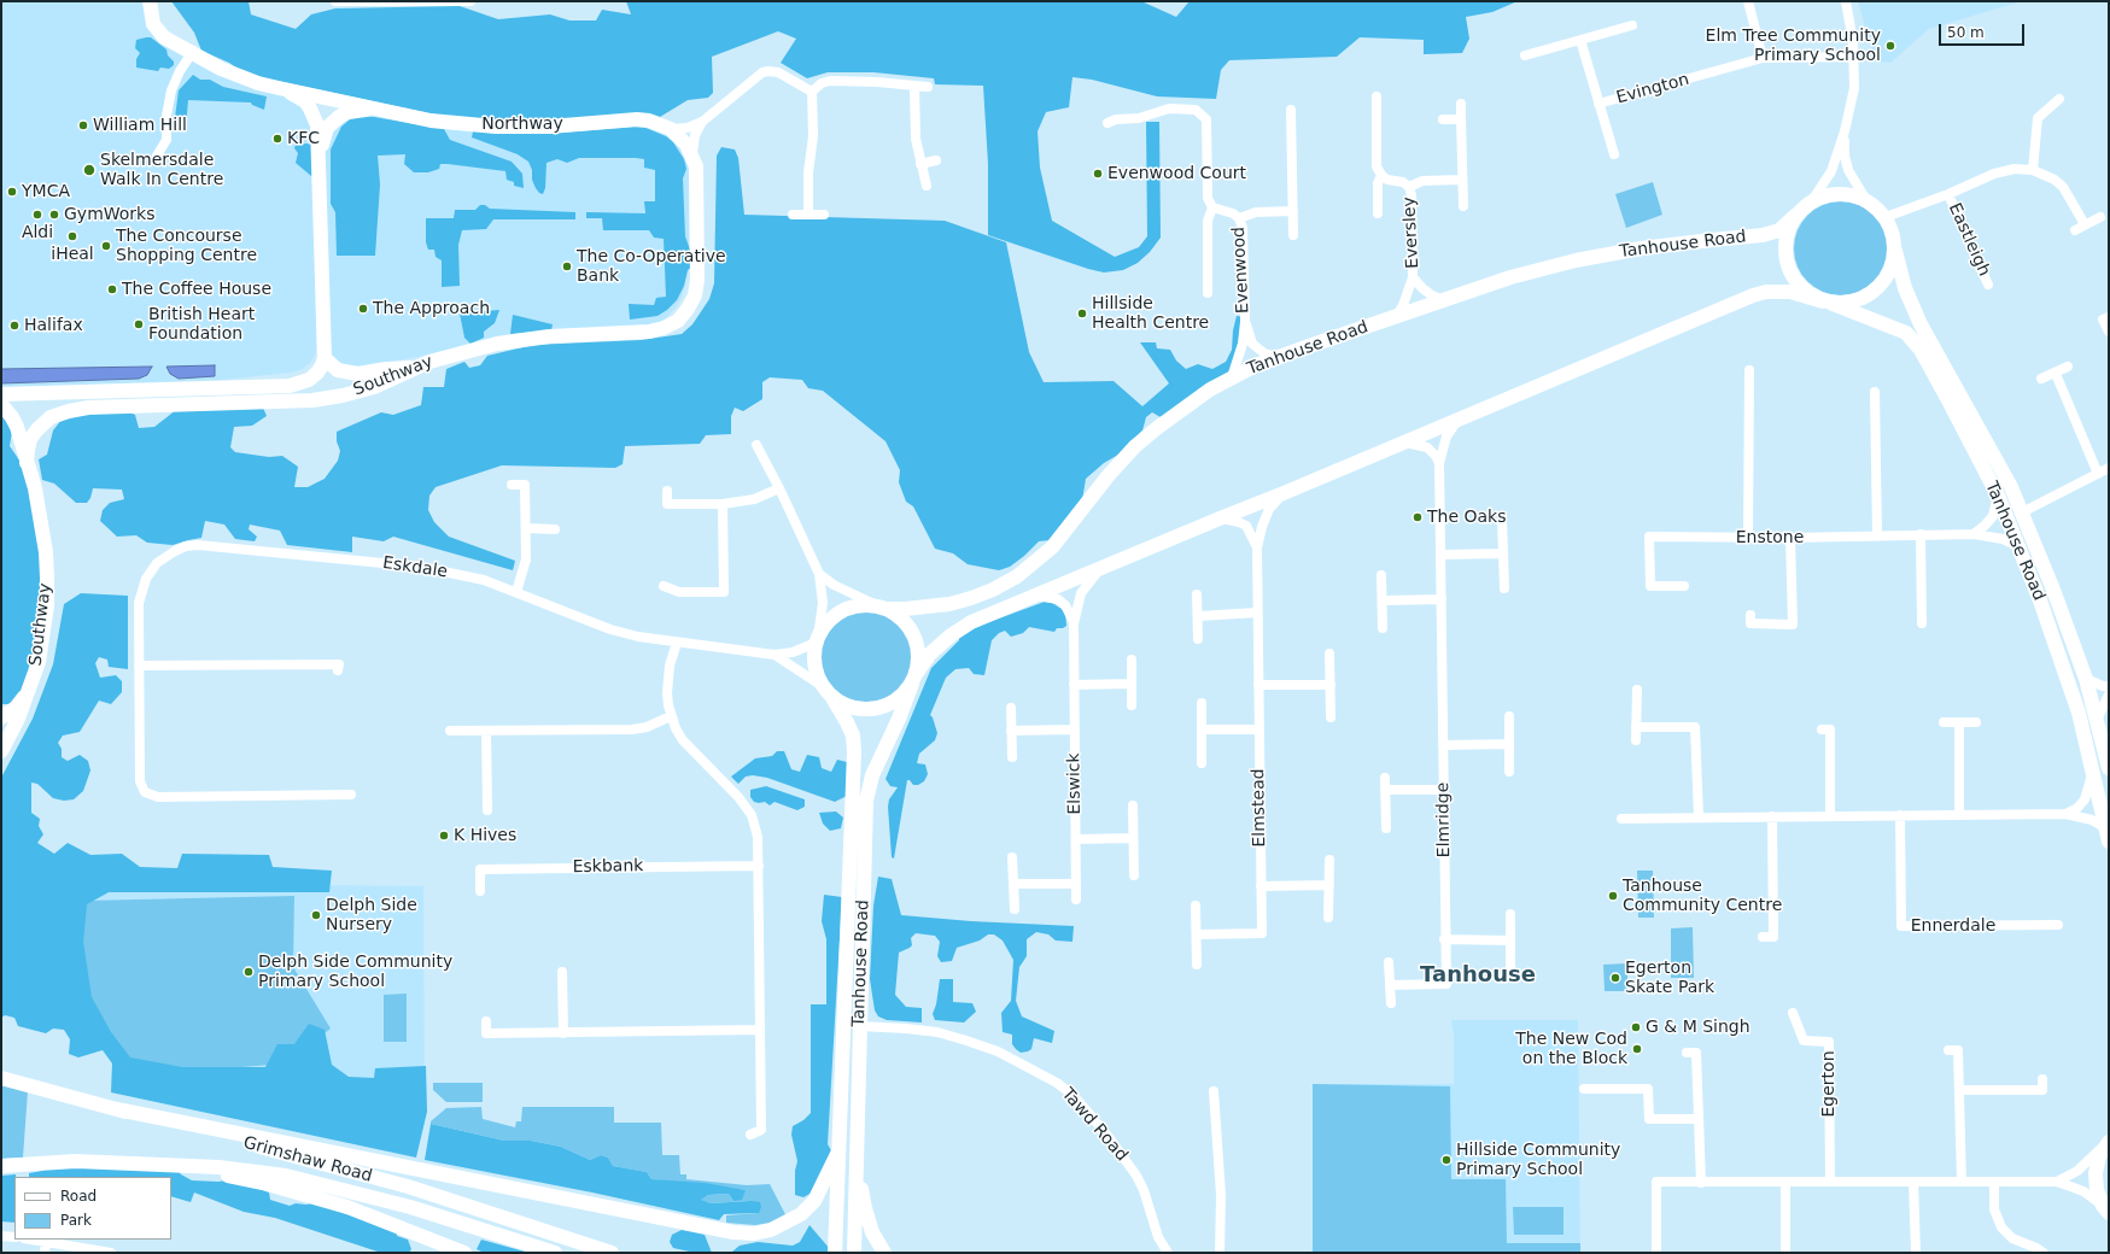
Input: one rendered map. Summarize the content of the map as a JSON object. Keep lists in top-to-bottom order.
{
  "streets": {
    "street": [
      "Evington",
      "Northway",
      "Eversley",
      "Eastleigh",
      "Tanhouse Road",
      "Evenwood",
      "Southway",
      "Enstone",
      "Eskdale",
      "Elswick",
      "Elmstead",
      "Elmridge",
      "Eskbank",
      "Ennerdale",
      "Egerton",
      "Tawd Road",
      "Grimshaw Road"
    ]
  },
  "crossings": [
    ["Northway", "Southway"],
    ["Eversley", "Tanhouse Road"],
    ["Eastleigh", "Tanhouse Road"],
    ["Tanhouse Road", "Evenwood"],
    ["Tanhouse Road", "Enstone"],
    ["Tanhouse Road", "Eskdale"],
    ["Tanhouse Road", "Elswick"],
    ["Tanhouse Road", "Elmstead"],
    ["Tanhouse Road", "Elmridge"],
    ["Tanhouse Road", "Tawd Road"]
  ],
  "districts": ["Tanhouse"],
  "places": [
    "Elm Tree Community Primary School",
    "William Hill",
    "KFC",
    "Skelmersdale Walk In Centre",
    "Evenwood Court",
    "YMCA",
    "Aldi",
    "GymWorks",
    "iHeal",
    "The Concourse Shopping Centre",
    "The Co-Operative Bank",
    "The Coffee House",
    "The Approach",
    "Hillside Health Centre",
    "British Heart Foundation",
    "Halifax",
    "The Oaks",
    "K Hives",
    "Tanhouse Community Centre",
    "Delph Side Nursery",
    "Delph Side Community Primary School",
    "Egerton Skate Park",
    "G & M Singh",
    "The New Cod on the Block",
    "Hillside Community Primary School"
  ],
  "legend": ["Road", "Park"],
  "scale_bar": "50 m"
}
